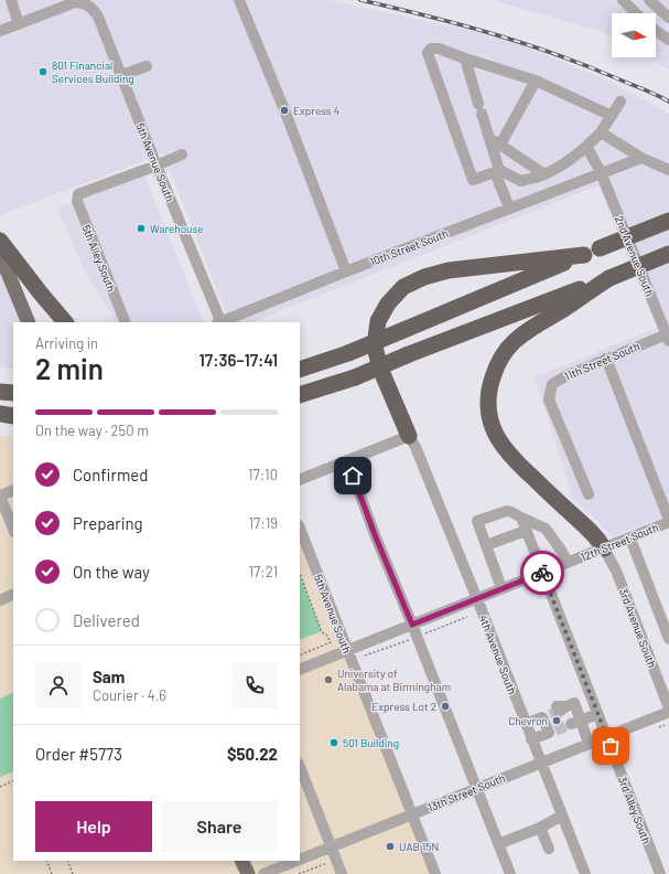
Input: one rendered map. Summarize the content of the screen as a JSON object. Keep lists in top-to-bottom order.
{
  "streets": {
    "street": [
      "5th Avenue South",
      "10th Street South",
      "2nd Avenue South",
      "5th Alley South",
      "11th Street South",
      "12th Street South",
      "3rd Avenue South",
      "4th Avenue South",
      "13th Street South",
      "3rd Alley South"
    ]
  },
  "crossings": [
    ["5th Avenue South", "5th Alley South"],
    ["5th Avenue South", "12th Street South"],
    ["5th Avenue South", "13th Street South"],
    ["10th Street South", "2nd Avenue South"],
    ["2nd Avenue South", "11th Street South"],
    ["12th Street South", "3rd Avenue South"],
    ["12th Street South", "4th Avenue South"],
    ["12th Street South", "3rd Alley South"],
    ["3rd Avenue South", "13th Street South"],
    ["4th Avenue South", "13th Street South"],
    ["13th Street South", "3rd Alley South"]
  ],
  "places": [
    "801 Financial Services Building",
    "Express 4",
    "Warehouse",
    "University of Alabama at Birmingham",
    "Express Lot 2",
    "Chevron",
    "501 Building",
    "UAB 15N"
  ],
  "north": "right",
  "page": {
    "heading": ["2 min", "Arriving in", "17:36–17:41"],
    "panel": [
      "Sam",
      "Courier · 4.6",
      "Order #5773",
      "$50.22"
    ],
    "bar": "On the way · 250 m",
    "list": [
      ["Confirmed", "17:10"],
      ["Preparing", "17:19"],
      ["On the way", "17:21"],
      "Delivered"
    ],
    "buttons": ["Help", "Share"]
  }
}
